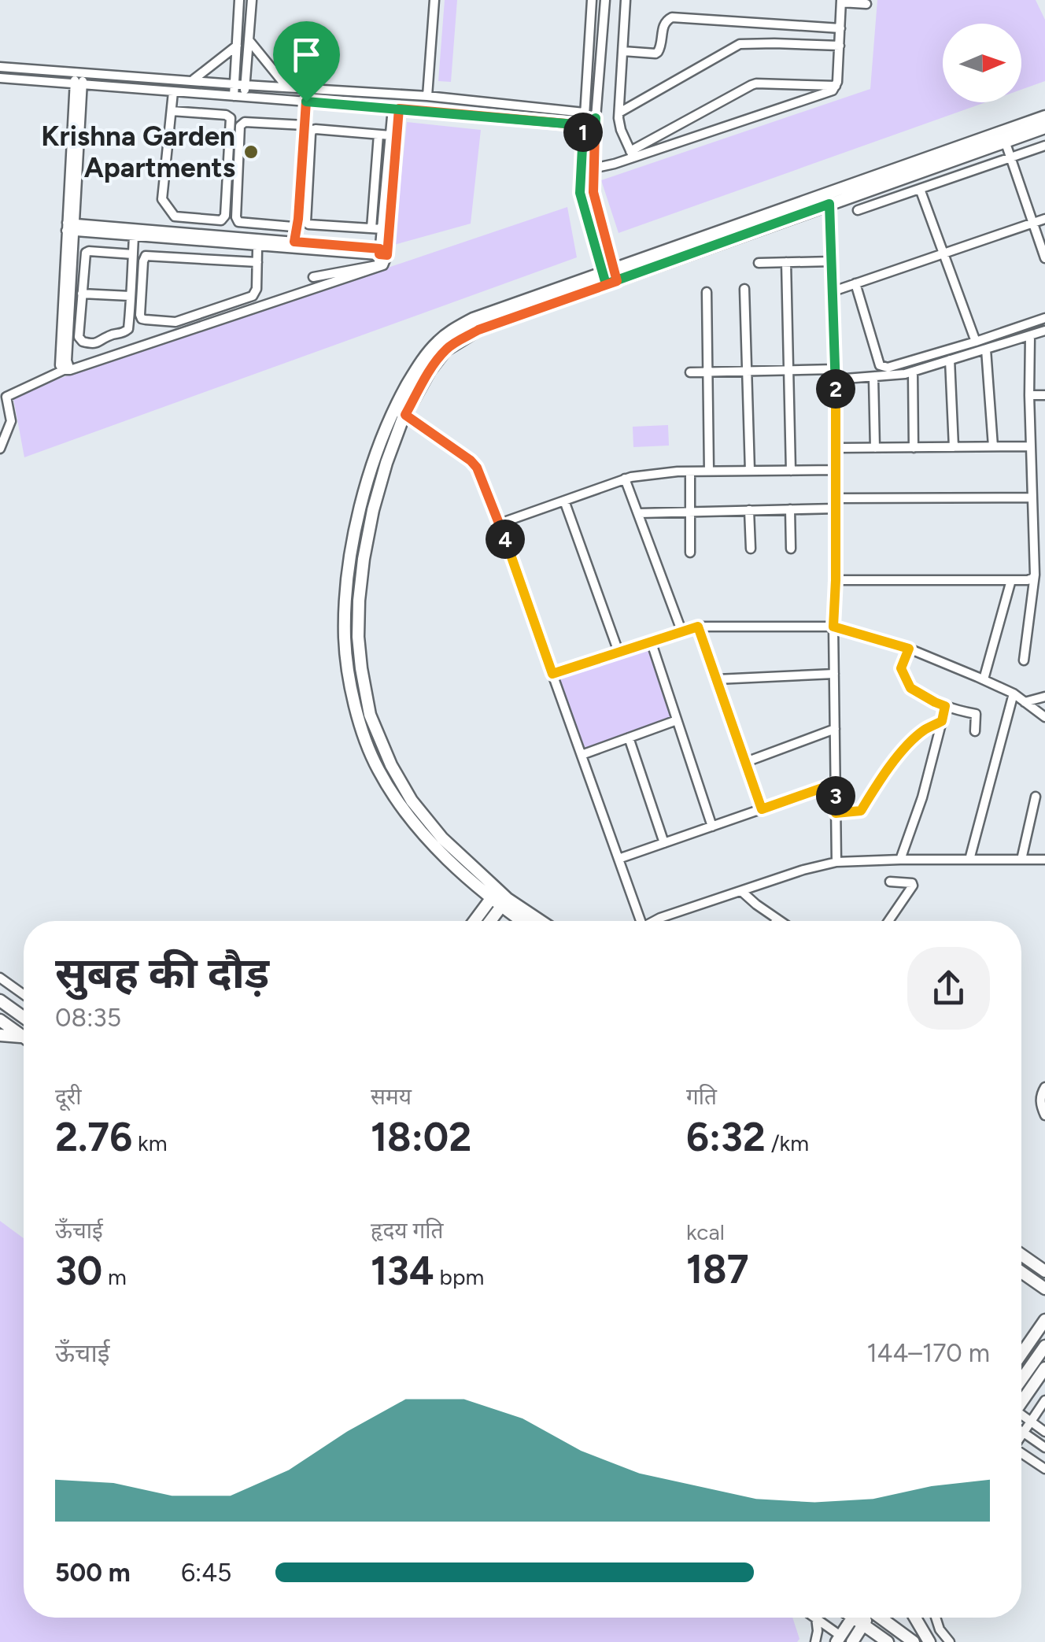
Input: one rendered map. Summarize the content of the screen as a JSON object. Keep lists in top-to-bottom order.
{
  "places": ["Krishna Garden Apartments"],
  "north": "right",
  "page": {
    "pins": [
      "1",
      "2",
      "4",
      "3"
    ],
    "heading": ["सुबह की दौड़", "08:35"],
    "stats": [
      ["दूरी", "2.76 km"],
      ["समय", "18:02"],
      ["गति", "6:32 /km"],
      ["ऊँचाई", "30 m"],
      ["हृदय गति", "134 bpm"],
      ["kcal", "187"]
    ],
    "chart": ["ऊँचाई", "144–170 m"],
    "list": [
      {
        "name": "500 m",
        "note": "6:45"
      }
    ]
  }
}
